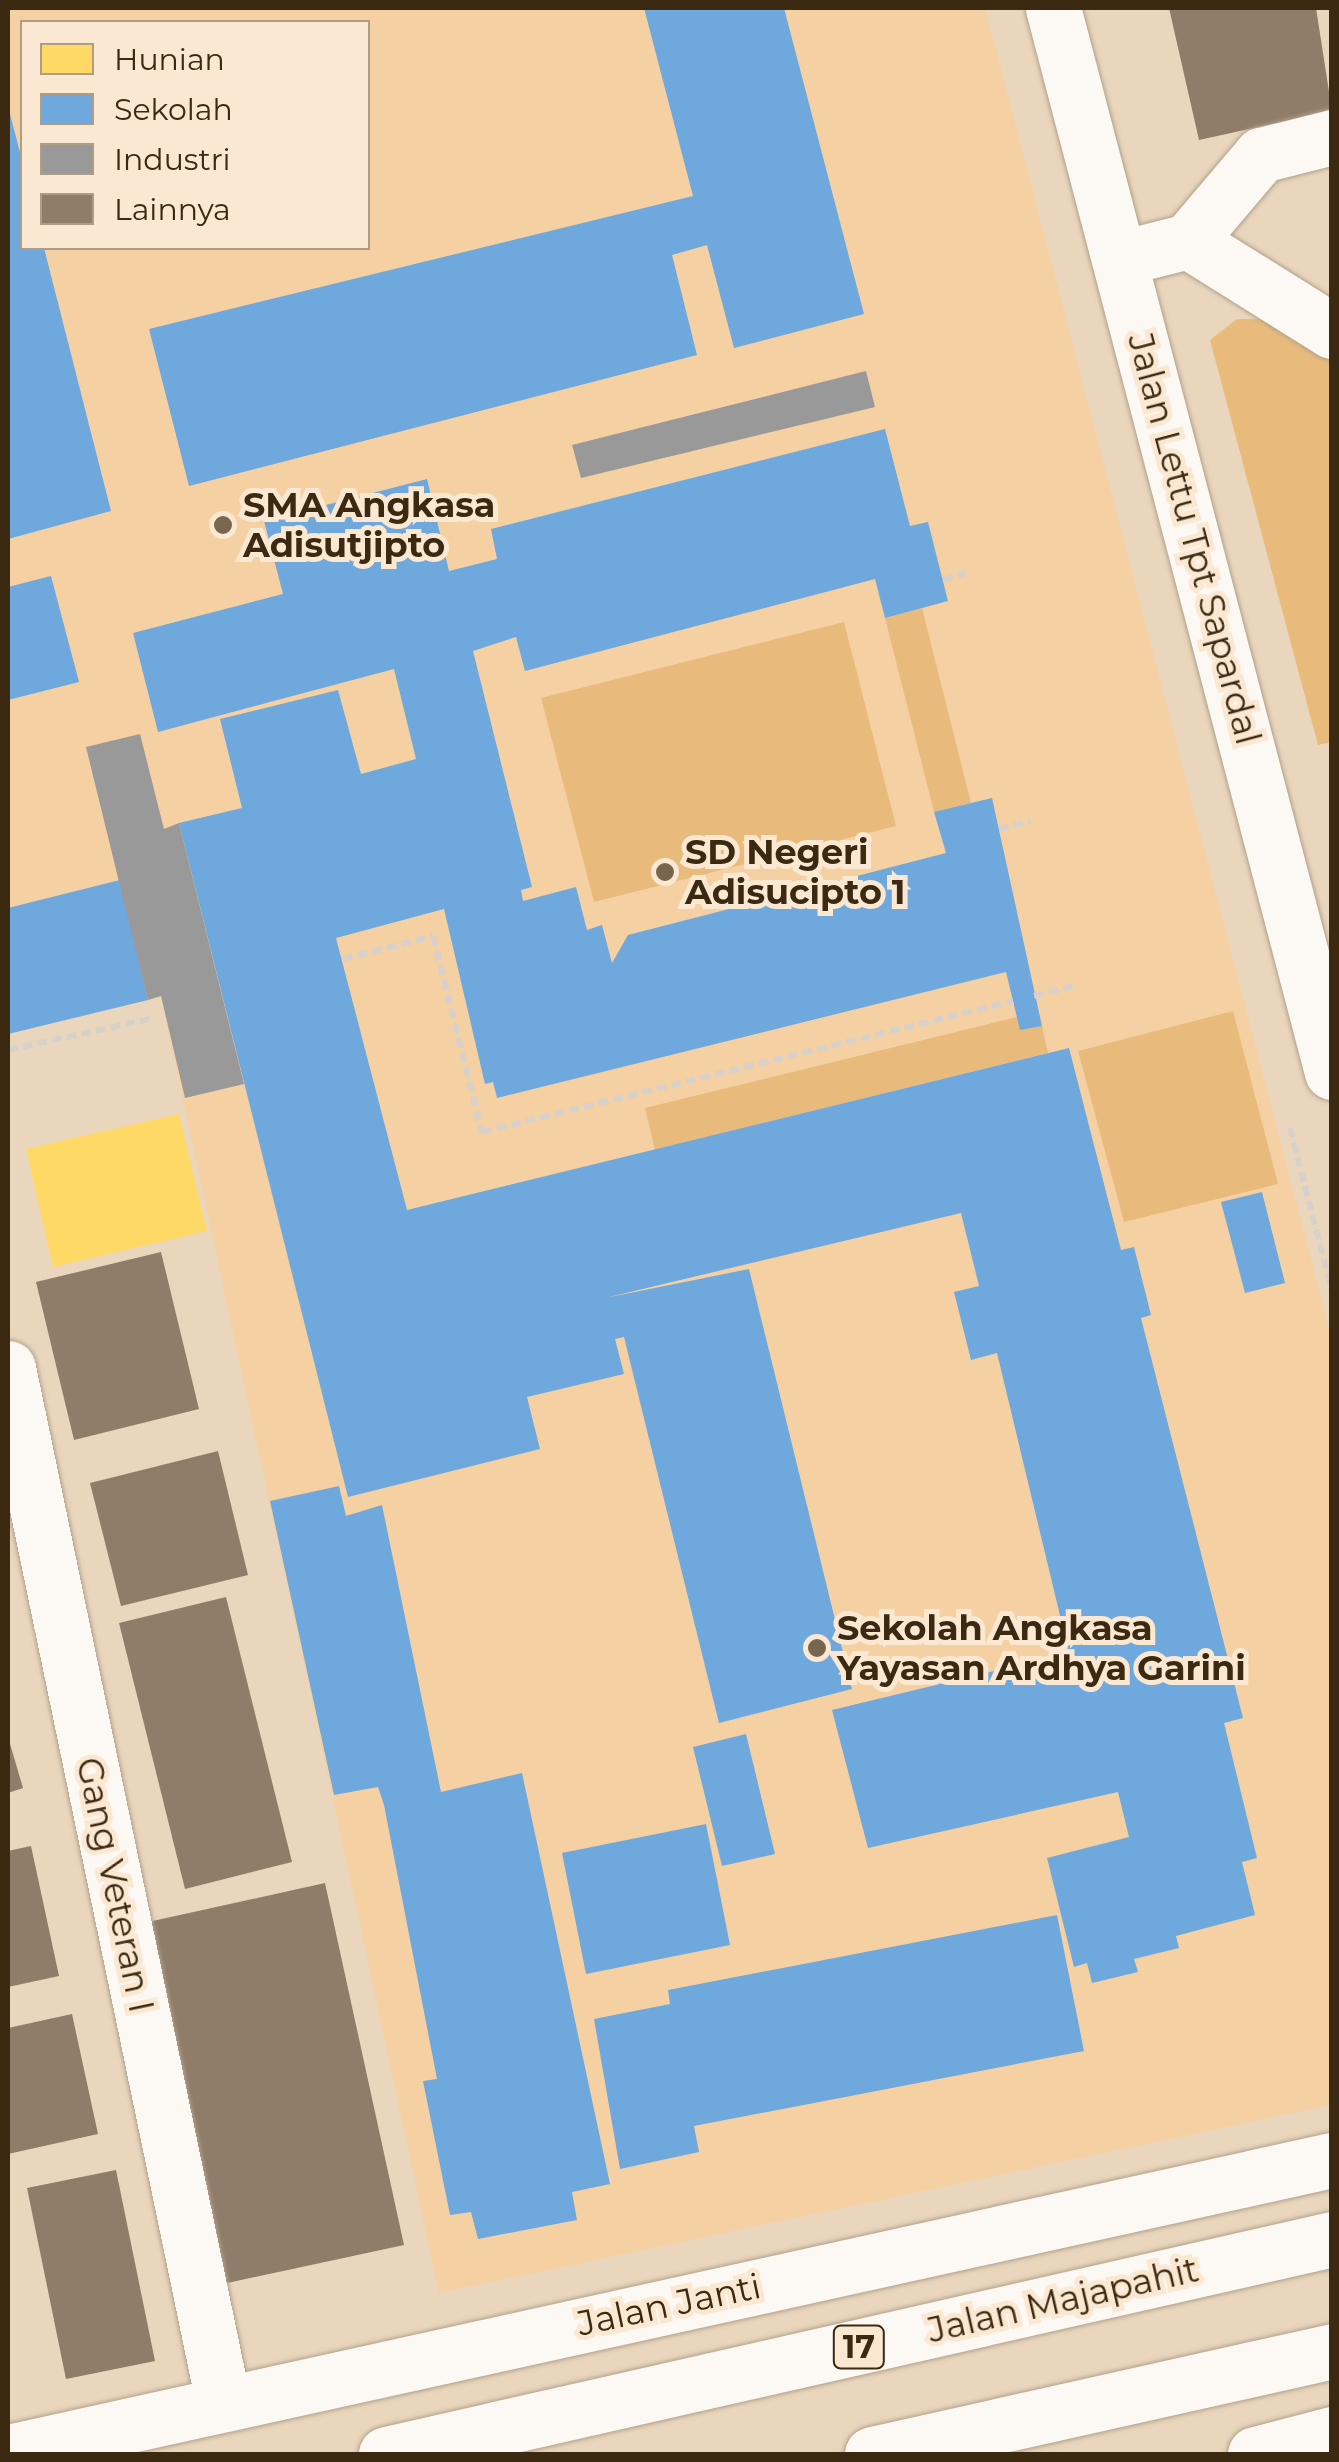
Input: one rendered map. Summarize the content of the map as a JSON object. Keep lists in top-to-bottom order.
{
  "streets": {
    "main road": [
      "Jalan Lettu Tpt Sapardal",
      "Gang Veteran I",
      "Jalan Majapahit",
      "Jalan Janti",
      "17"
    ]
  },
  "crossings": [
    ["Gang Veteran I", "Jalan Janti"]
  ],
  "places": ["SMA Angkasa Adisutjipto", "SD Negeri Adisucipto 1", "Sekolah Angkasa Yayasan Ardhya Garini"],
  "legend": [
    "Hunian",
    "Sekolah",
    "Industri",
    "Lainnya"
  ]
}
